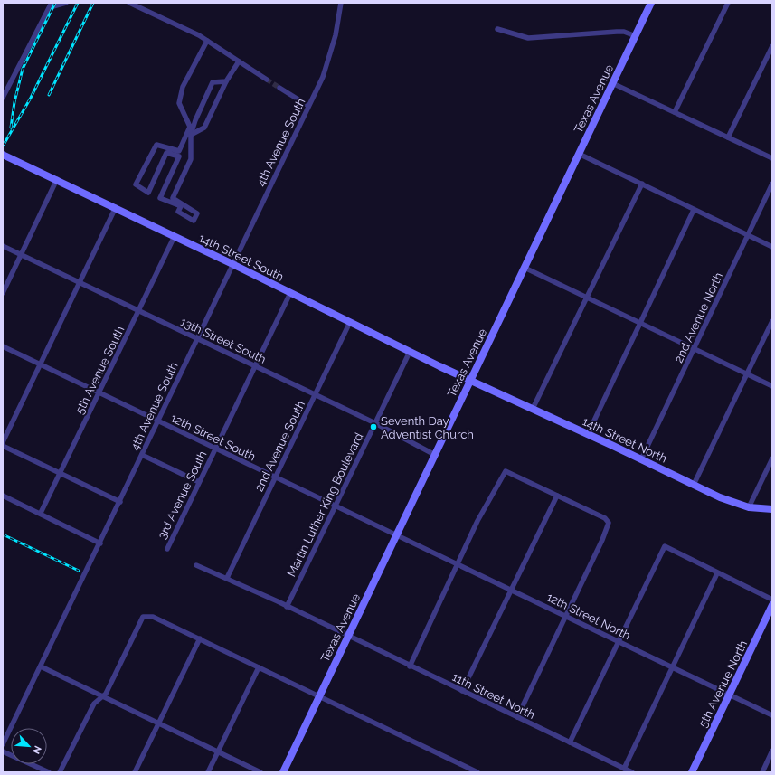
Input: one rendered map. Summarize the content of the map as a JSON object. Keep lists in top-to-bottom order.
{
  "streets": {
    "street": [
      "Texas Avenue",
      "4th Avenue South",
      "14th Street South",
      "2nd Avenue North",
      "13th Street South",
      "5th Avenue South",
      "12th Street South",
      "14th Street North",
      "2nd Avenue South",
      "3rd Avenue South",
      "Martin Luther King Boulevard",
      "12th Street North",
      "5th Avenue North",
      "11th Street North"
    ]
  },
  "crossings": [
    ["Texas Avenue", "14th Street South"],
    ["Texas Avenue", "13th Street South"],
    ["Texas Avenue", "12th Street South"],
    ["Texas Avenue", "14th Street North"],
    ["Texas Avenue", "12th Street North"],
    ["Texas Avenue", "11th Street North"],
    ["4th Avenue South", "14th Street South"],
    ["4th Avenue South", "13th Street South"],
    ["4th Avenue South", "12th Street South"],
    ["14th Street South", "5th Avenue South"],
    ["14th Street South", "14th Street North"],
    ["14th Street South", "2nd Avenue South"],
    ["14th Street South", "3rd Avenue South"],
    ["14th Street South", "Martin Luther King Boulevard"],
    ["2nd Avenue North", "14th Street North"],
    ["13th Street South", "5th Avenue South"],
    ["13th Street South", "2nd Avenue South"],
    ["13th Street South", "3rd Avenue South"],
    ["13th Street South", "Martin Luther King Boulevard"],
    ["5th Avenue South", "12th Street South"],
    ["12th Street South", "2nd Avenue South"],
    ["12th Street South", "3rd Avenue South"],
    ["12th Street South", "Martin Luther King Boulevard"],
    ["12th Street South", "12th Street North"],
    ["2nd Avenue South", "11th Street North"],
    ["Martin Luther King Boulevard", "11th Street North"],
    ["12th Street North", "5th Avenue North"]
  ],
  "places": ["Seventh Day Adventist Church"],
  "north": "bottom right"
}
